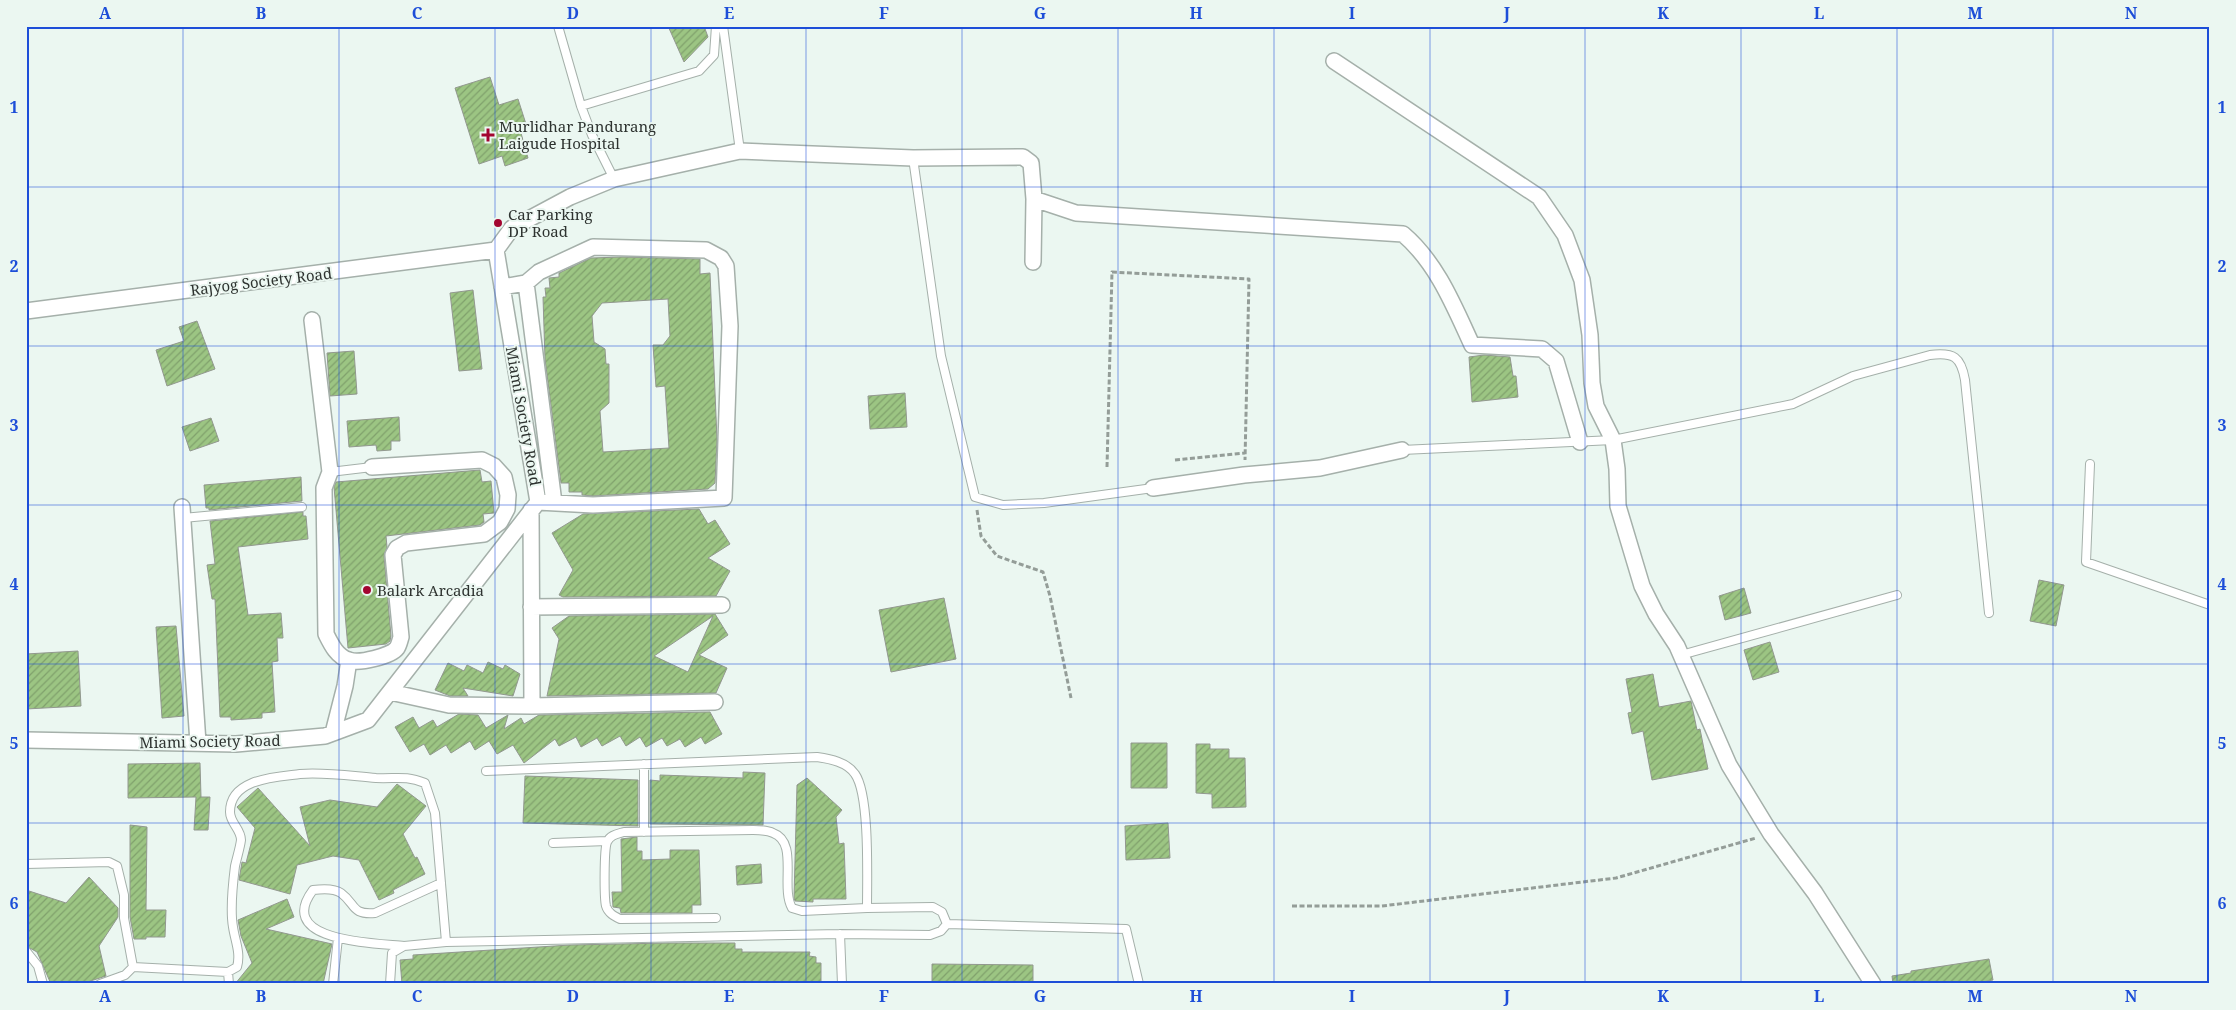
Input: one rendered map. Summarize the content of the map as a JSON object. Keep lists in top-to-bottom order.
{
  "streets": {
    "street": ["Rajyog Society Road", "Miami Society Road"]
  },
  "crossings": [
    ["Rajyog Society Road", "Miami Society Road"]
  ],
  "places": {
    "health": ["Murlidhar Pandurang Laigude Hospital"],
    "other": ["Car Parking DP Road", "Balark Arcadia"]
  },
  "grid": {
    "columns": [
      "A",
      "B",
      "C",
      "D",
      "E",
      "F",
      "G",
      "H",
      "I",
      "J",
      "K",
      "L",
      "M",
      "N"
    ],
    "rows": [
      "1",
      "2",
      "3",
      "4",
      "5",
      "6"
    ]
  }
}
